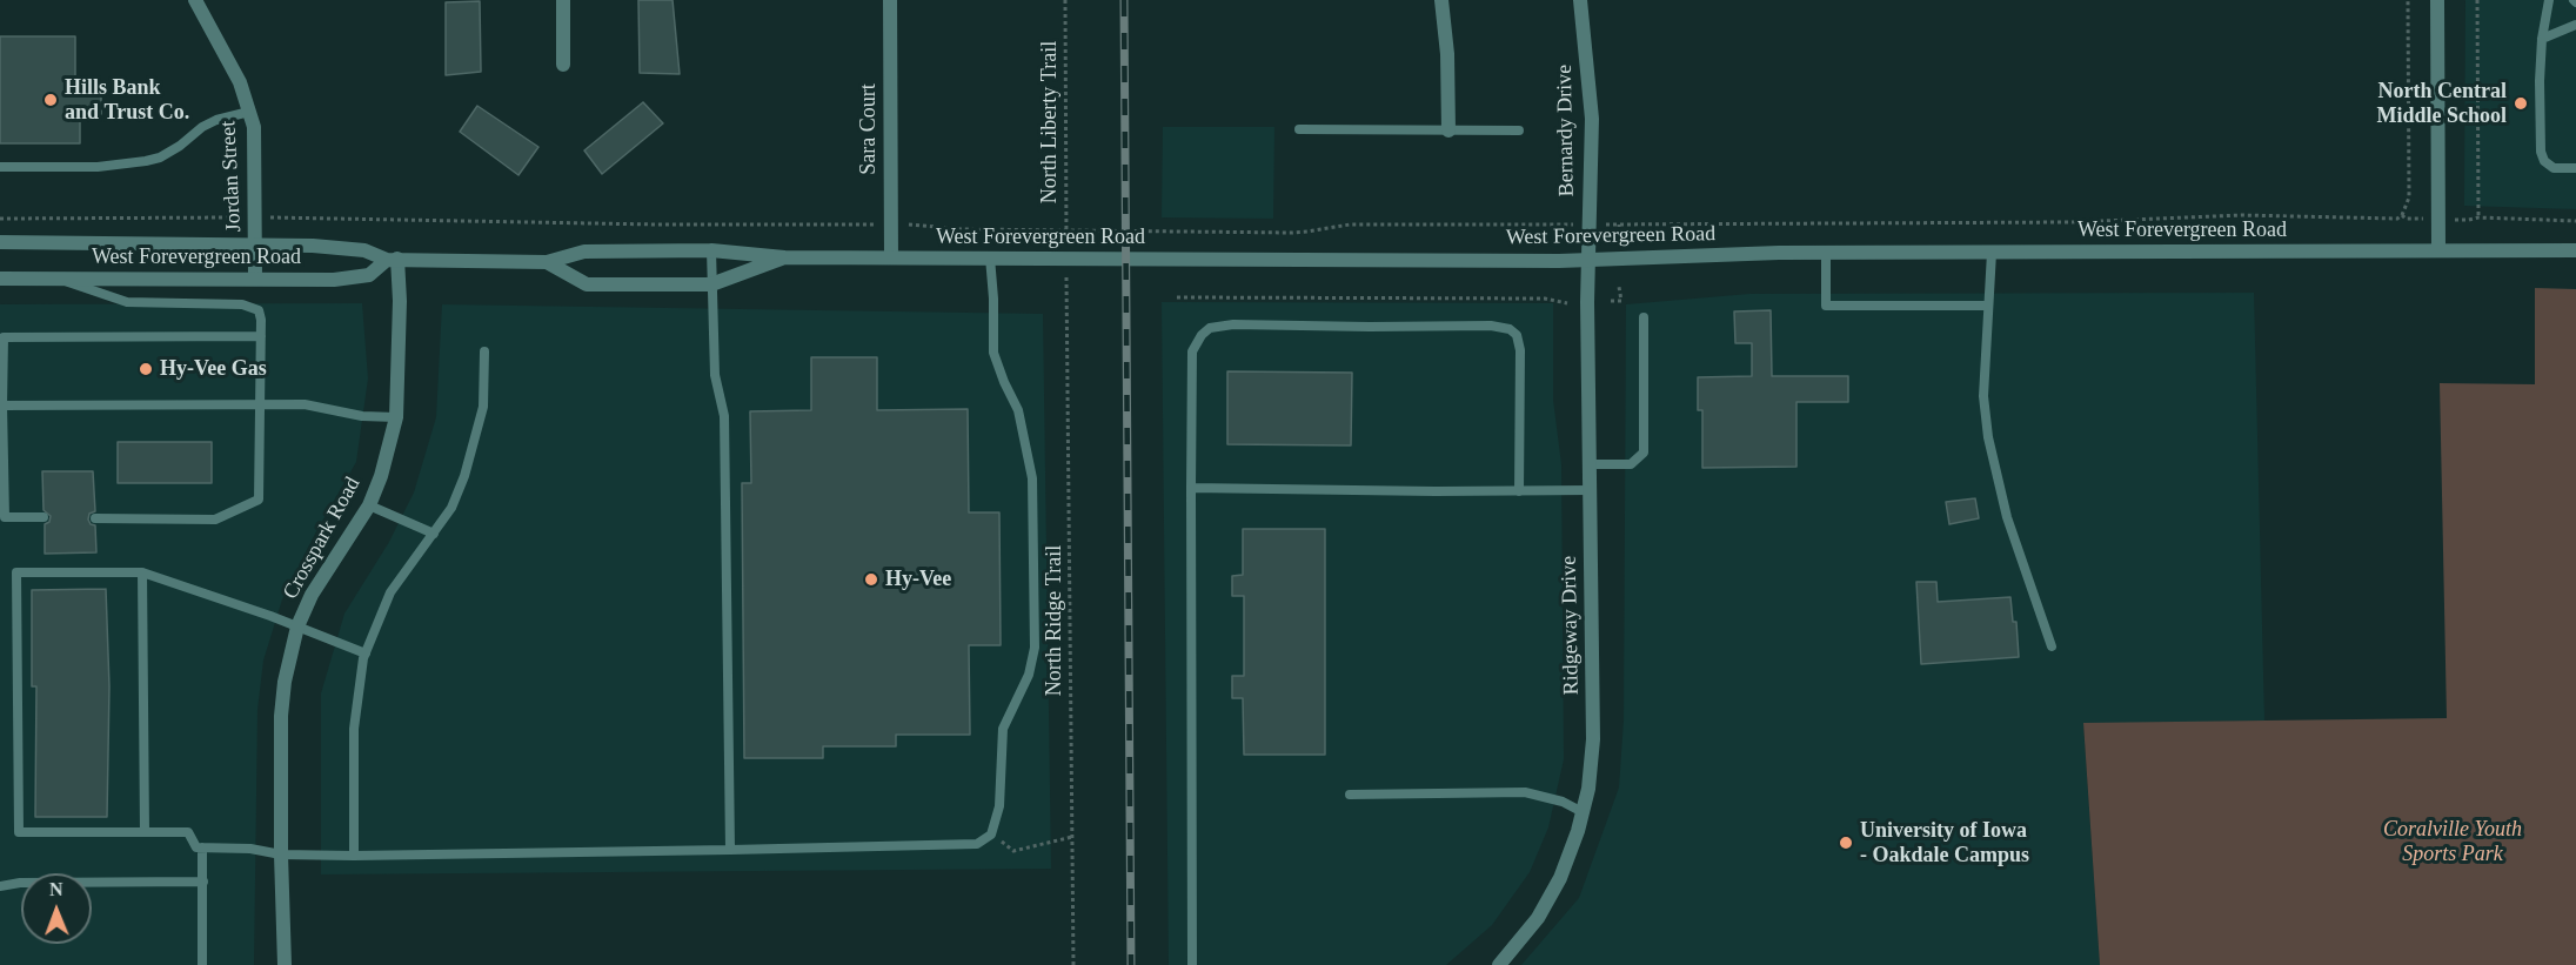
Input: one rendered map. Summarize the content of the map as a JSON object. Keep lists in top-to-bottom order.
{
  "streets": {
    "street": [
      "Sara Court",
      "Bernardy Drive",
      "Jordan Street",
      "West Forevergreen Road",
      "Crosspark Road",
      "Ridgeway Drive"
    ],
    "path": ["North Liberty Trail", "North Ridge Trail"]
  },
  "crossings": [
    ["Sara Court", "West Forevergreen Road"],
    ["Bernardy Drive", "West Forevergreen Road"],
    ["Bernardy Drive", "Ridgeway Drive"],
    ["Jordan Street", "West Forevergreen Road"],
    ["West Forevergreen Road", "Crosspark Road"],
    ["West Forevergreen Road", "Ridgeway Drive"]
  ],
  "parks": ["Coralville Youth Sports Park"],
  "places": [
    "Hills Bank and Trust Co.",
    "North Central Middle School",
    "Hy-Vee Gas",
    "Hy-Vee",
    "University of Iowa - Oakdale Campus"
  ],
  "north": "top"
}
